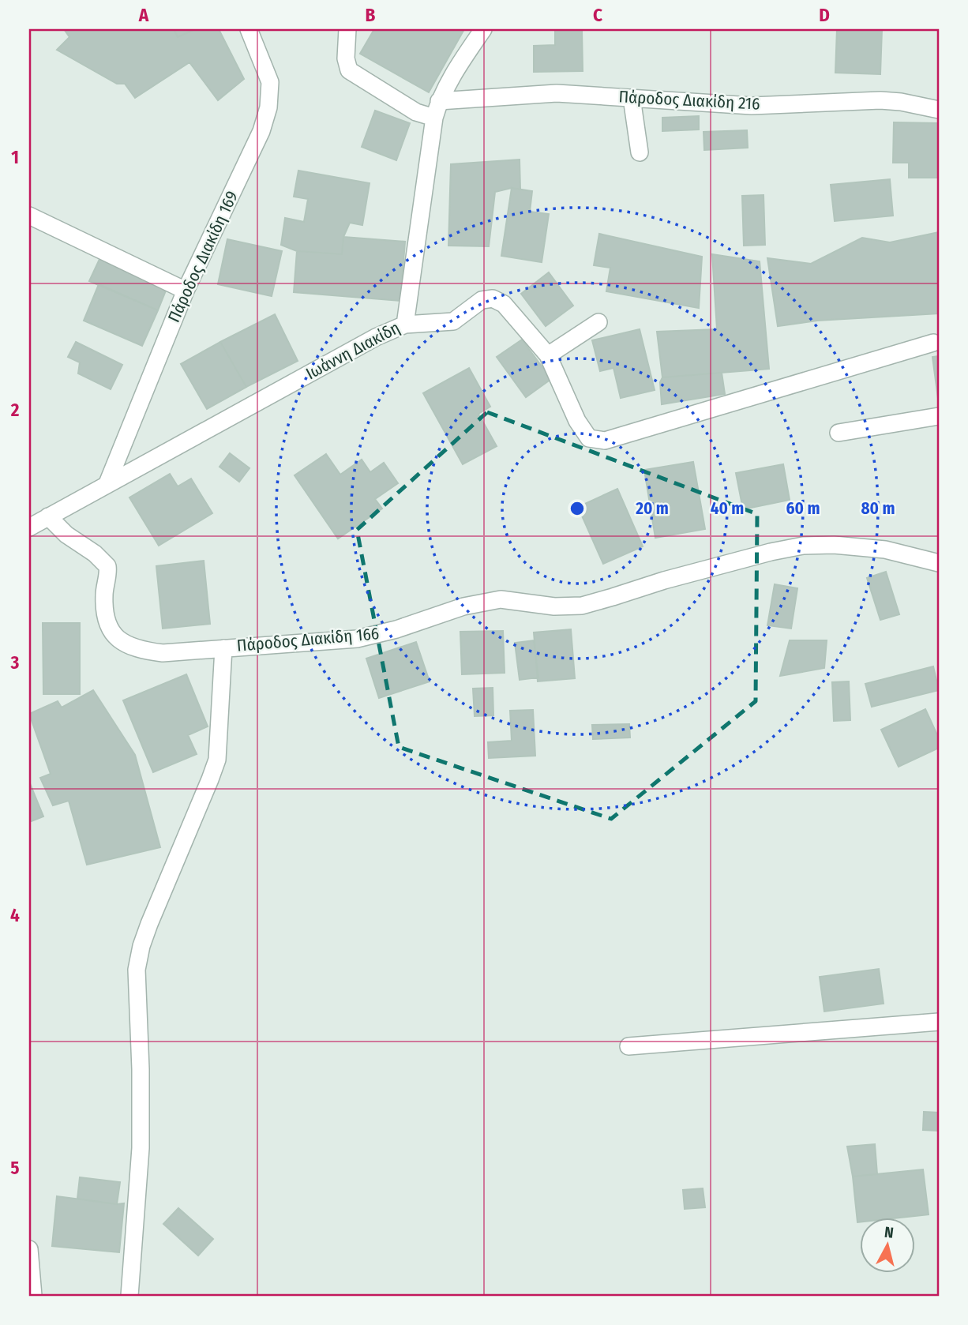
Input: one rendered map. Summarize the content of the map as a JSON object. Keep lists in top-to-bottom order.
{
  "streets": {
    "street": [
      "Πάροδος Διακίδη 216",
      "Πάροδος Διακίδη 169",
      "Ιωάννη Διακίδη",
      "Πάροδος Διακίδη 166"
    ]
  },
  "crossings": [
    ["Πάροδος Διακίδη 216", "Ιωάννη Διακίδη"],
    ["Πάροδος Διακίδη 169", "Ιωάννη Διακίδη"],
    ["Ιωάννη Διακίδη", "Πάροδος Διακίδη 166"]
  ],
  "north": "top",
  "grid": {
    "columns": [
      "A",
      "B",
      "C",
      "D"
    ],
    "rows": [
      "1",
      "2",
      "3",
      "4",
      "5"
    ]
  },
  "rings": [
    "20 m",
    "40 m",
    "60 m",
    "80 m"
  ]
}
